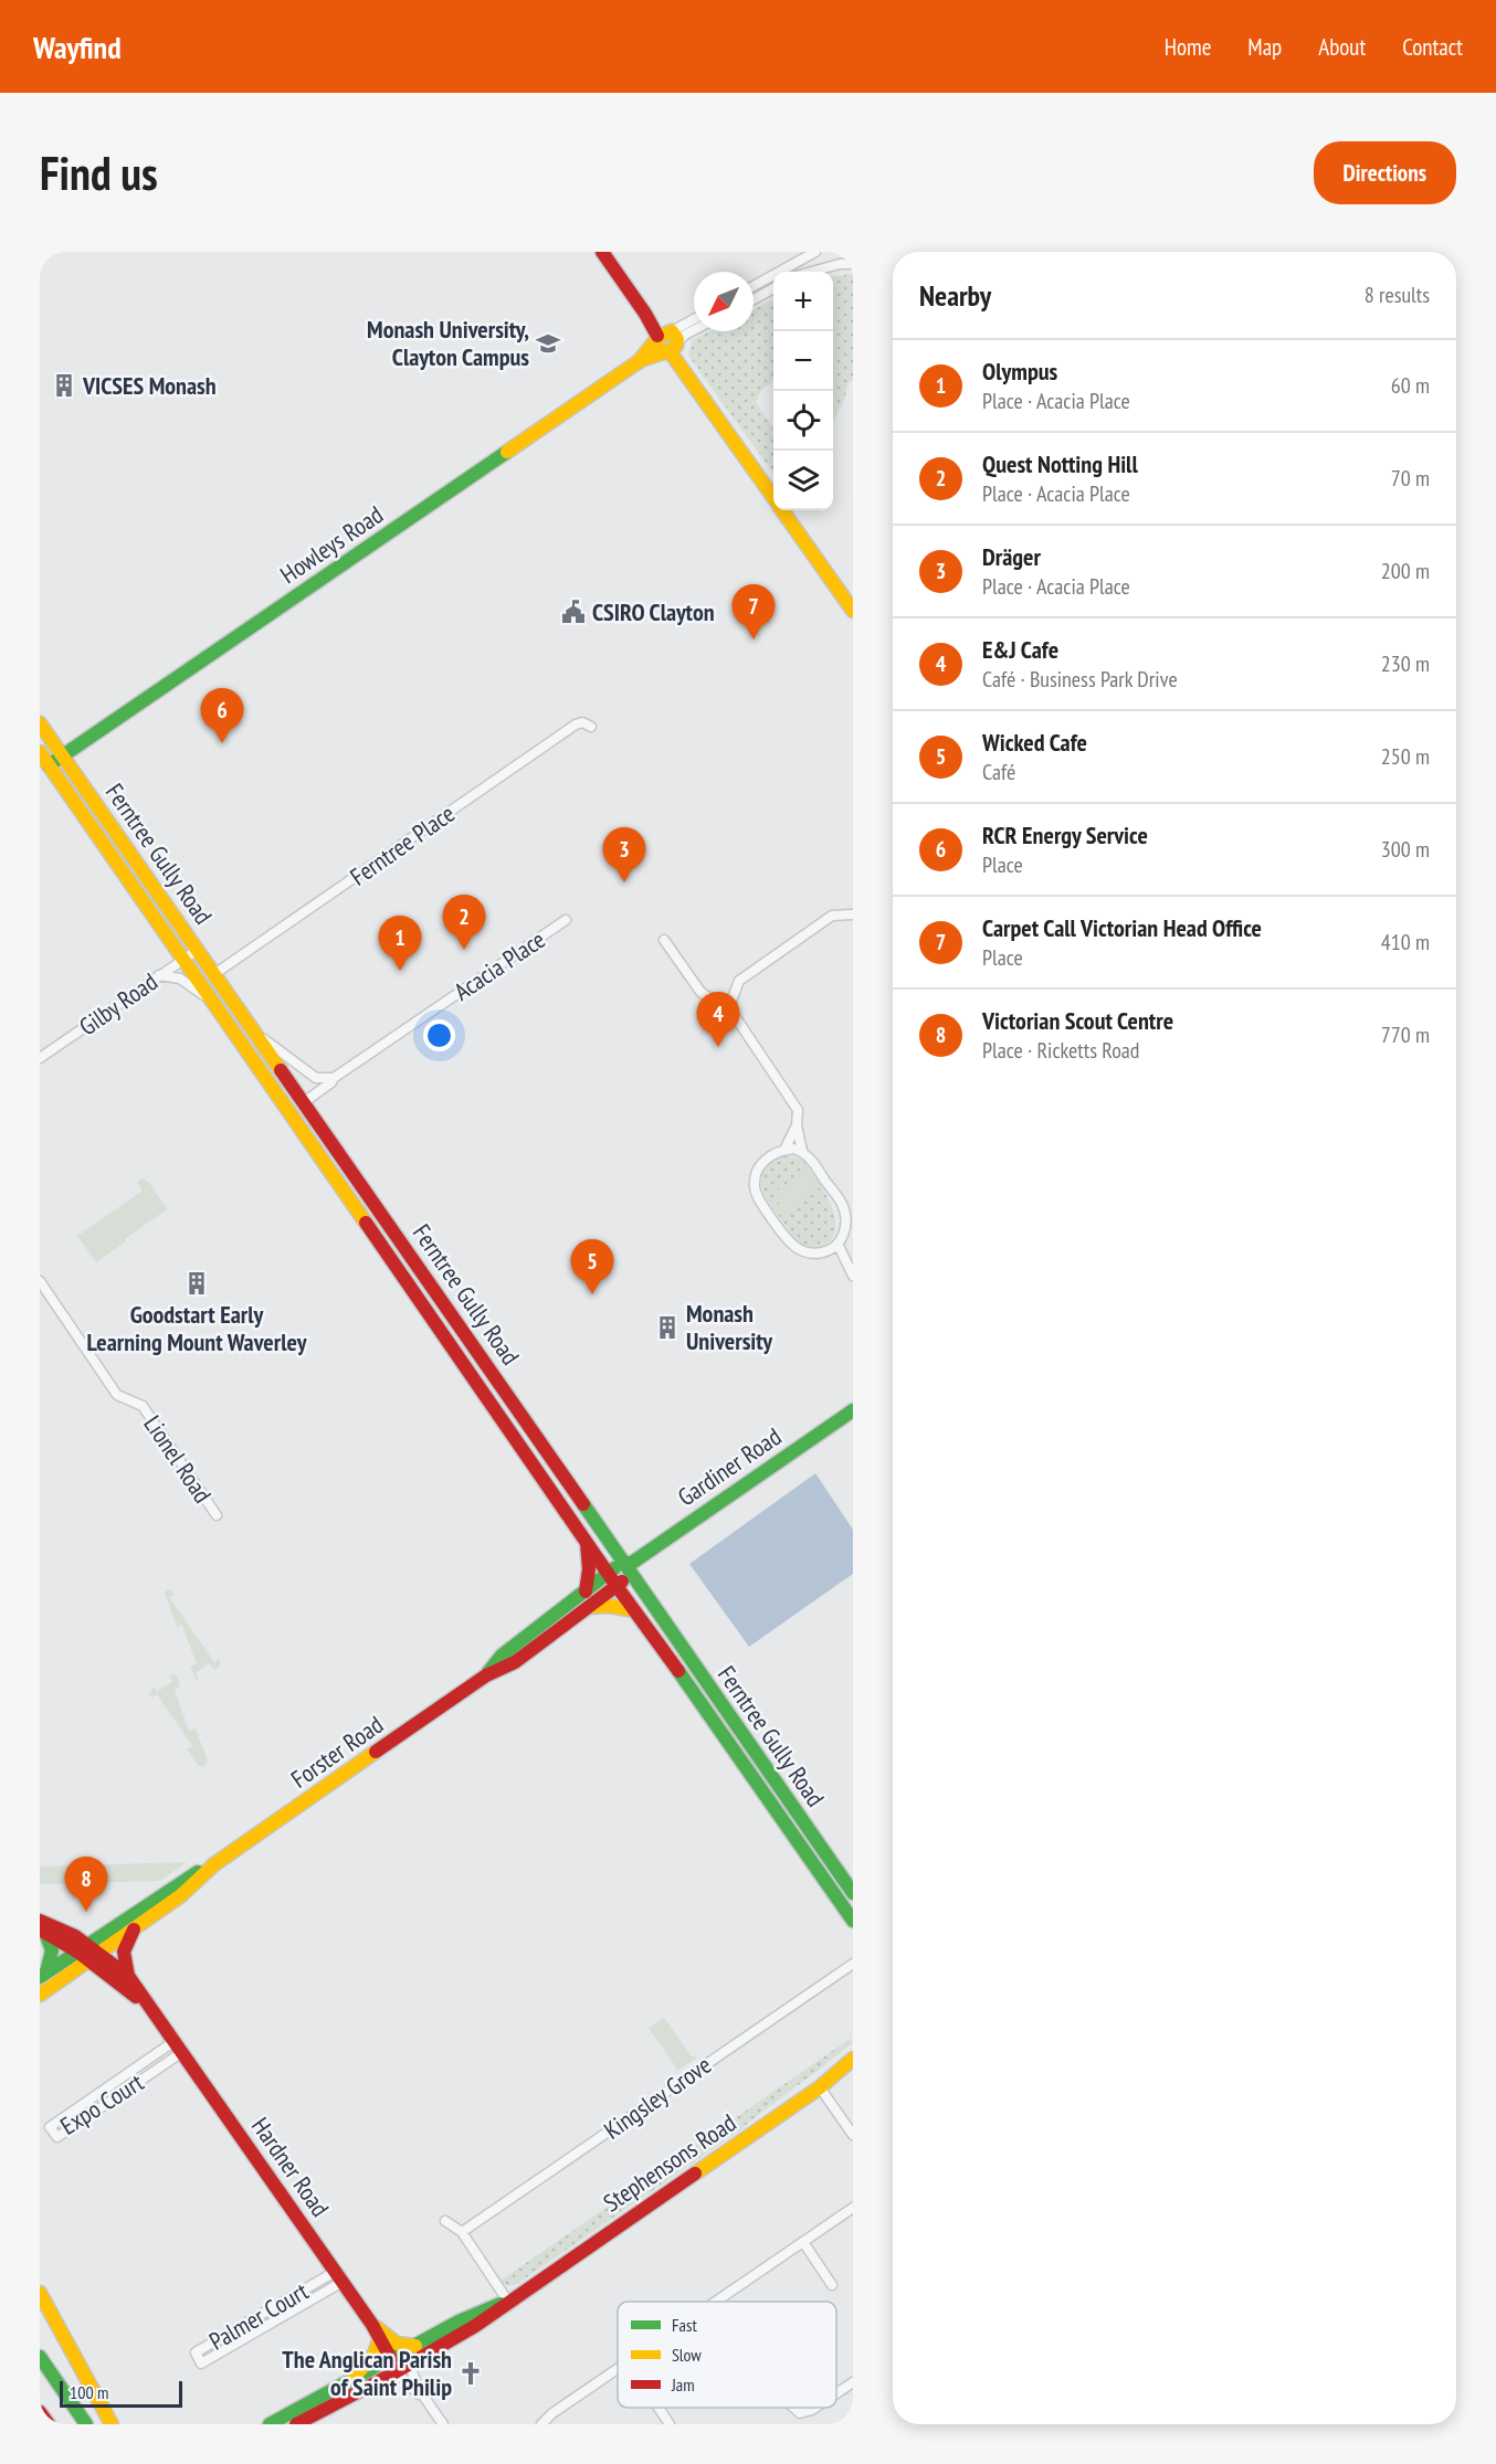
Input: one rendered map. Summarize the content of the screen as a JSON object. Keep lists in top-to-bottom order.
{
  "streets": {
    "main road": [
      "Howleys Road",
      "Ferntree Gully Road",
      "Gardiner Road",
      "Forster Road",
      "Stephensons Road",
      "Hardner Road"
    ],
    "street": [
      "Ferntree Place",
      "Acacia Place",
      "Gilby Road",
      "Lionel Road",
      "Kingsley Grove",
      "Expo Court",
      "Palmer Court"
    ]
  },
  "crossings": [
    ["Howleys Road", "Ferntree Gully Road"],
    ["Ferntree Place", "Ferntree Gully Road"],
    ["Ferntree Gully Road", "Acacia Place"],
    ["Ferntree Gully Road", "Gilby Road"],
    ["Ferntree Gully Road", "Gardiner Road"],
    ["Ferntree Gully Road", "Forster Road"],
    ["Gardiner Road", "Forster Road"],
    ["Forster Road", "Hardner Road"],
    ["Expo Court", "Hardner Road"],
    ["Stephensons Road", "Hardner Road"],
    ["Hardner Road", "Palmer Court"]
  ],
  "places": {
    "school or university": ["Monash University, Clayton Campus"],
    "building": ["VICSES Monash", "Goodstart Early Learning Mount Waverley", "Monash University"],
    "public building": ["CSIRO Clayton"],
    "church": ["The Anglican Parish of Saint Philip"]
  },
  "legend": ["Fast", "Slow", "Jam"],
  "scale_bar": "100 m",
  "north": "bottom left",
  "page": {
    "header": "Wayfind",
    "nav": [
      "Home",
      "Map",
      "About",
      "Contact"
    ],
    "buttons": "Directions",
    "title": "Find us",
    "heading": ["Nearby", "8 results"],
    "map_buttons": ["+", "−"],
    "list": [
      {
        "mark": "1",
        "name": "Olympus",
        "note": "Place · Acacia Place",
        "value": "60 m"
      },
      {
        "mark": "2",
        "name": "Quest Notting Hill",
        "note": "Place · Acacia Place",
        "value": "70 m"
      },
      {
        "mark": "3",
        "name": "Dräger",
        "note": "Place · Acacia Place",
        "value": "200 m"
      },
      {
        "mark": "4",
        "name": "E&J Cafe",
        "note": "Café · Business Park Drive",
        "value": "230 m"
      },
      {
        "mark": "5",
        "name": "Wicked Cafe",
        "note": "Café",
        "value": "250 m"
      },
      {
        "mark": "6",
        "name": "RCR Energy Service",
        "note": "Place",
        "value": "300 m"
      },
      {
        "mark": "7",
        "name": "Carpet Call Victorian Head Office",
        "note": "Place",
        "value": "410 m"
      },
      {
        "mark": "8",
        "name": "Victorian Scout Centre",
        "note": "Place · Ricketts Road",
        "value": "770 m"
      }
    ],
    "pins": [
      "7",
      "6",
      "3",
      "2",
      "1",
      "4",
      "5",
      "8"
    ],
    "scale": "100 m"
  }
}
